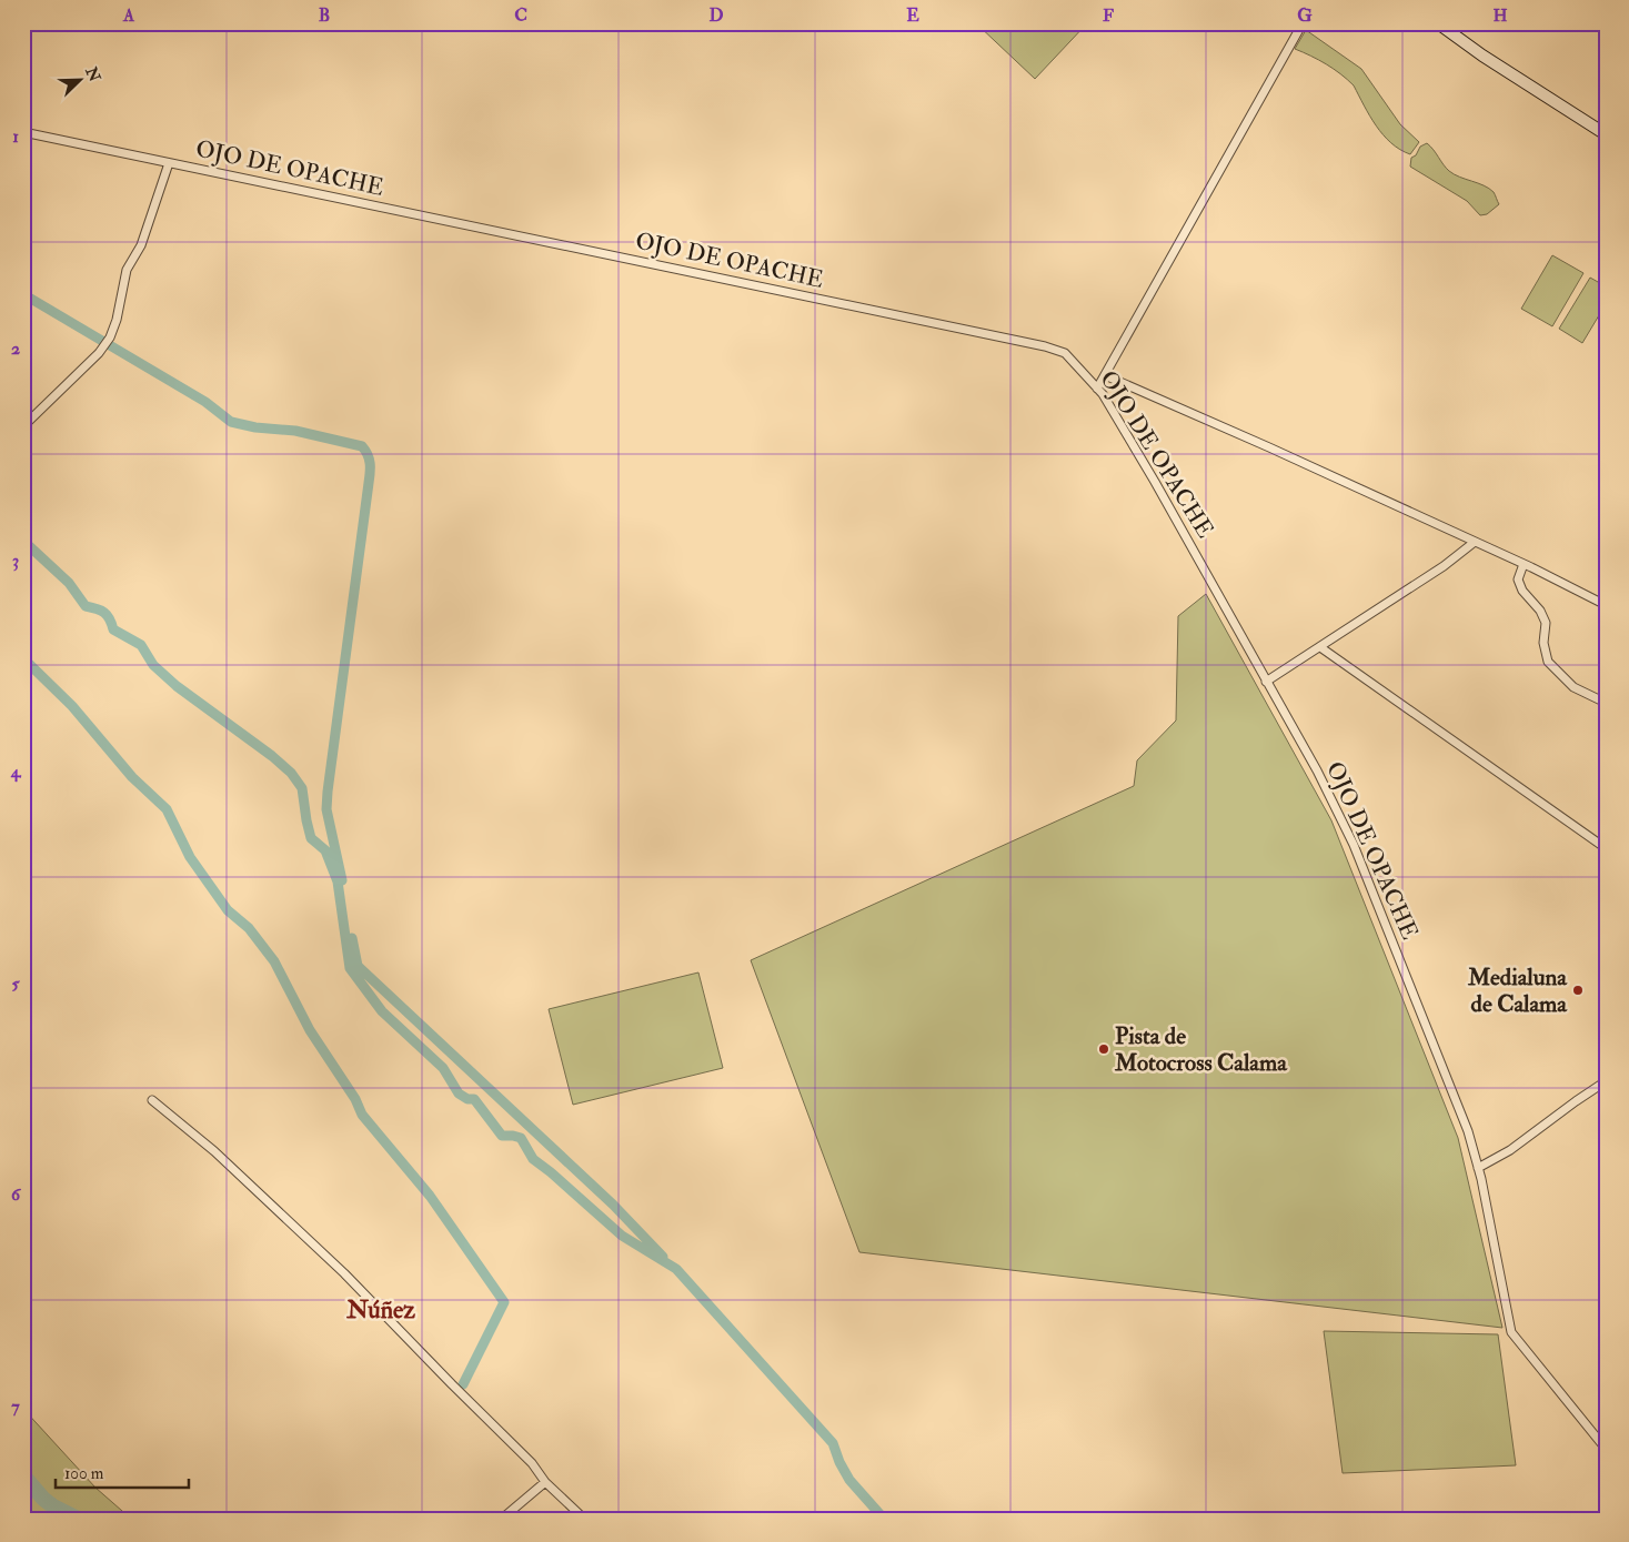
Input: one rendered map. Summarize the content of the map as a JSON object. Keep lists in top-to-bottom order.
{
  "streets": {
    "street": ["OJO DE OPACHE"]
  },
  "districts": ["Núñez"],
  "places": ["Medialuna de Calama", "Pista de Motocross Calama"],
  "scale_bar": "100 m",
  "north": "top right",
  "grid": {
    "columns": [
      "A",
      "B",
      "C",
      "D",
      "E",
      "F",
      "G",
      "H"
    ],
    "rows": [
      "1",
      "2",
      "3",
      "4",
      "5",
      "6",
      "7"
    ]
  }
}
